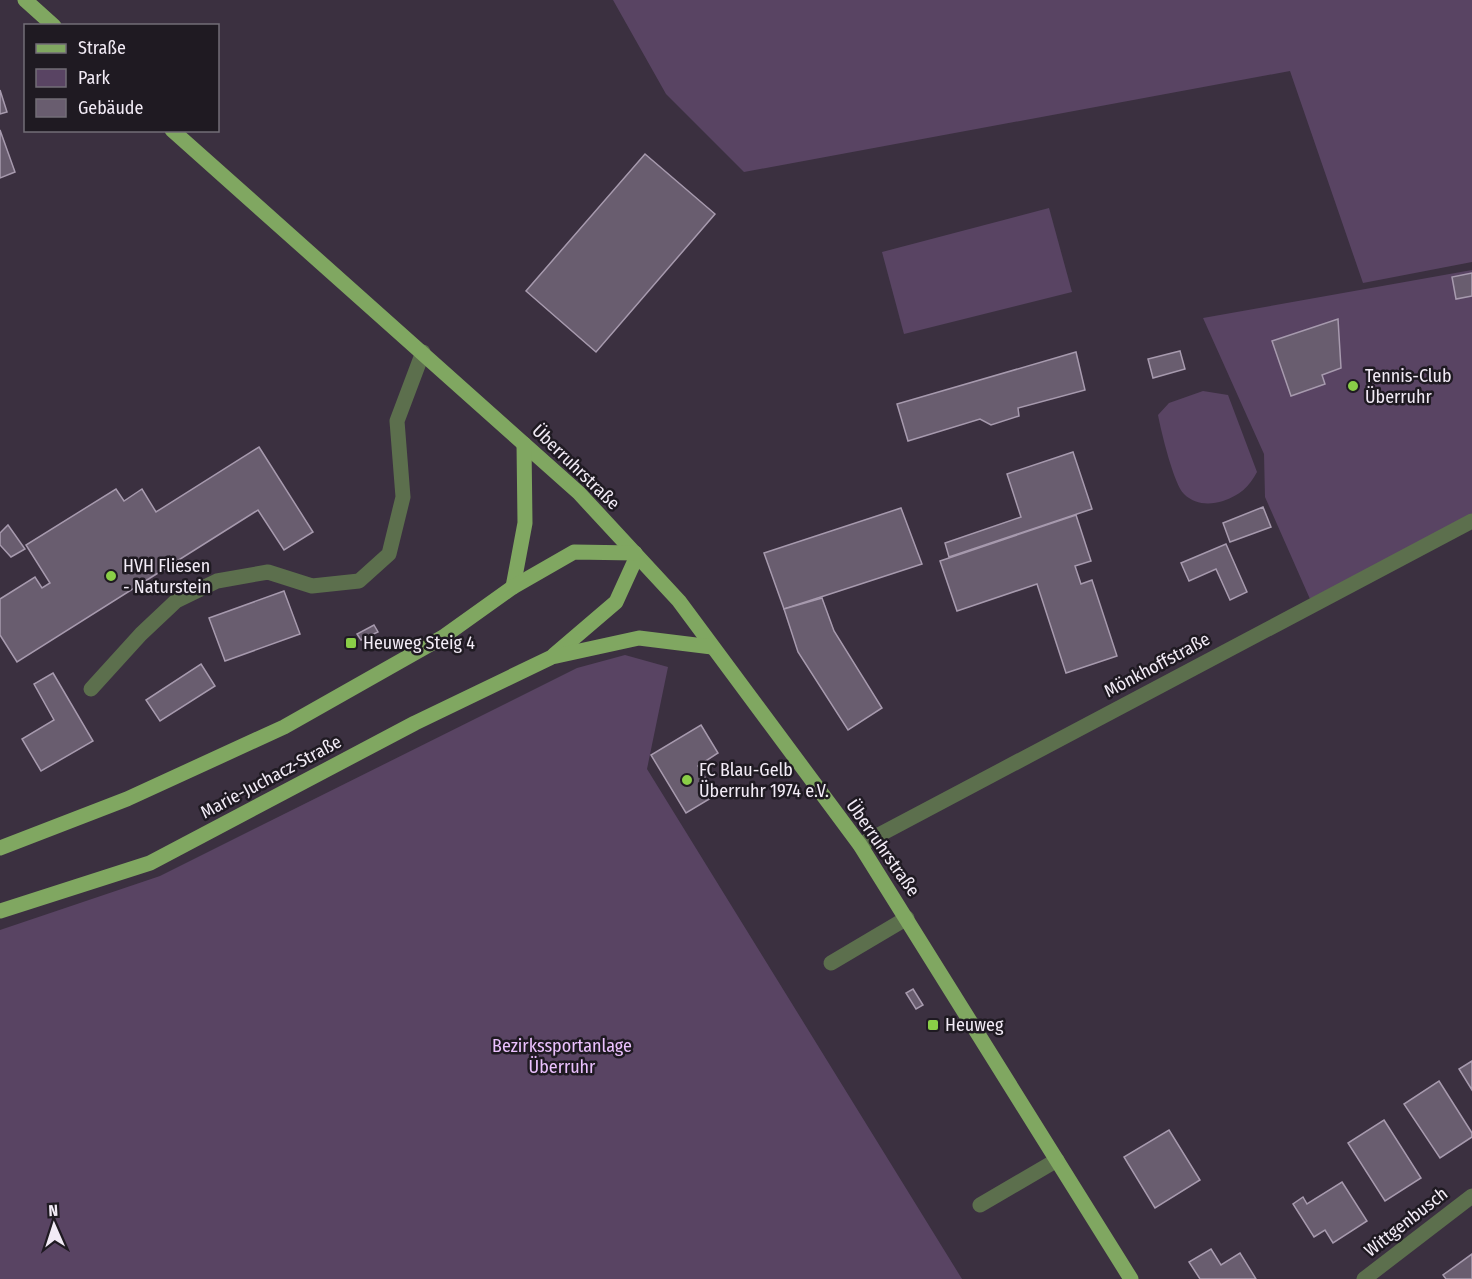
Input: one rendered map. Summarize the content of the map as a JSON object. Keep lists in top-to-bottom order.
{
  "streets": {
    "main road": ["Überruhrstraße", "Marie-Juchacz-Straße"],
    "street": ["Mönkhoffstraße", "Wittgenbusch"]
  },
  "crossings": [
    ["Überruhrstraße", "Mönkhoffstraße"],
    ["Überruhrstraße", "Marie-Juchacz-Straße"]
  ],
  "parks": ["Bezirkssportanlage Überruhr"],
  "places": {
    "other": ["Tennis-Club Überruhr", "HVH Fliesen - Naturstein", "FC Blau-Gelb Überruhr 1974 e.V."],
    "transit": ["Heuweg Steig 4", "Heuweg"]
  },
  "legend": ["Straße", "Park", "Gebäude"],
  "north": "top"
}
